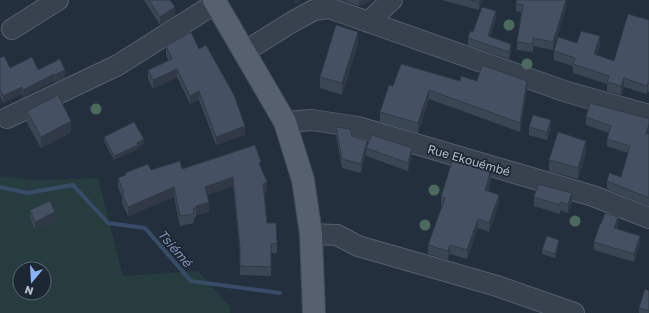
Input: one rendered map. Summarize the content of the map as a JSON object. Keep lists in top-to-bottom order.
{
  "streets": {
    "street": ["Rue Ekouémbé"]
  },
  "water": ["Tsiémé"],
  "north": "bottom"
}
